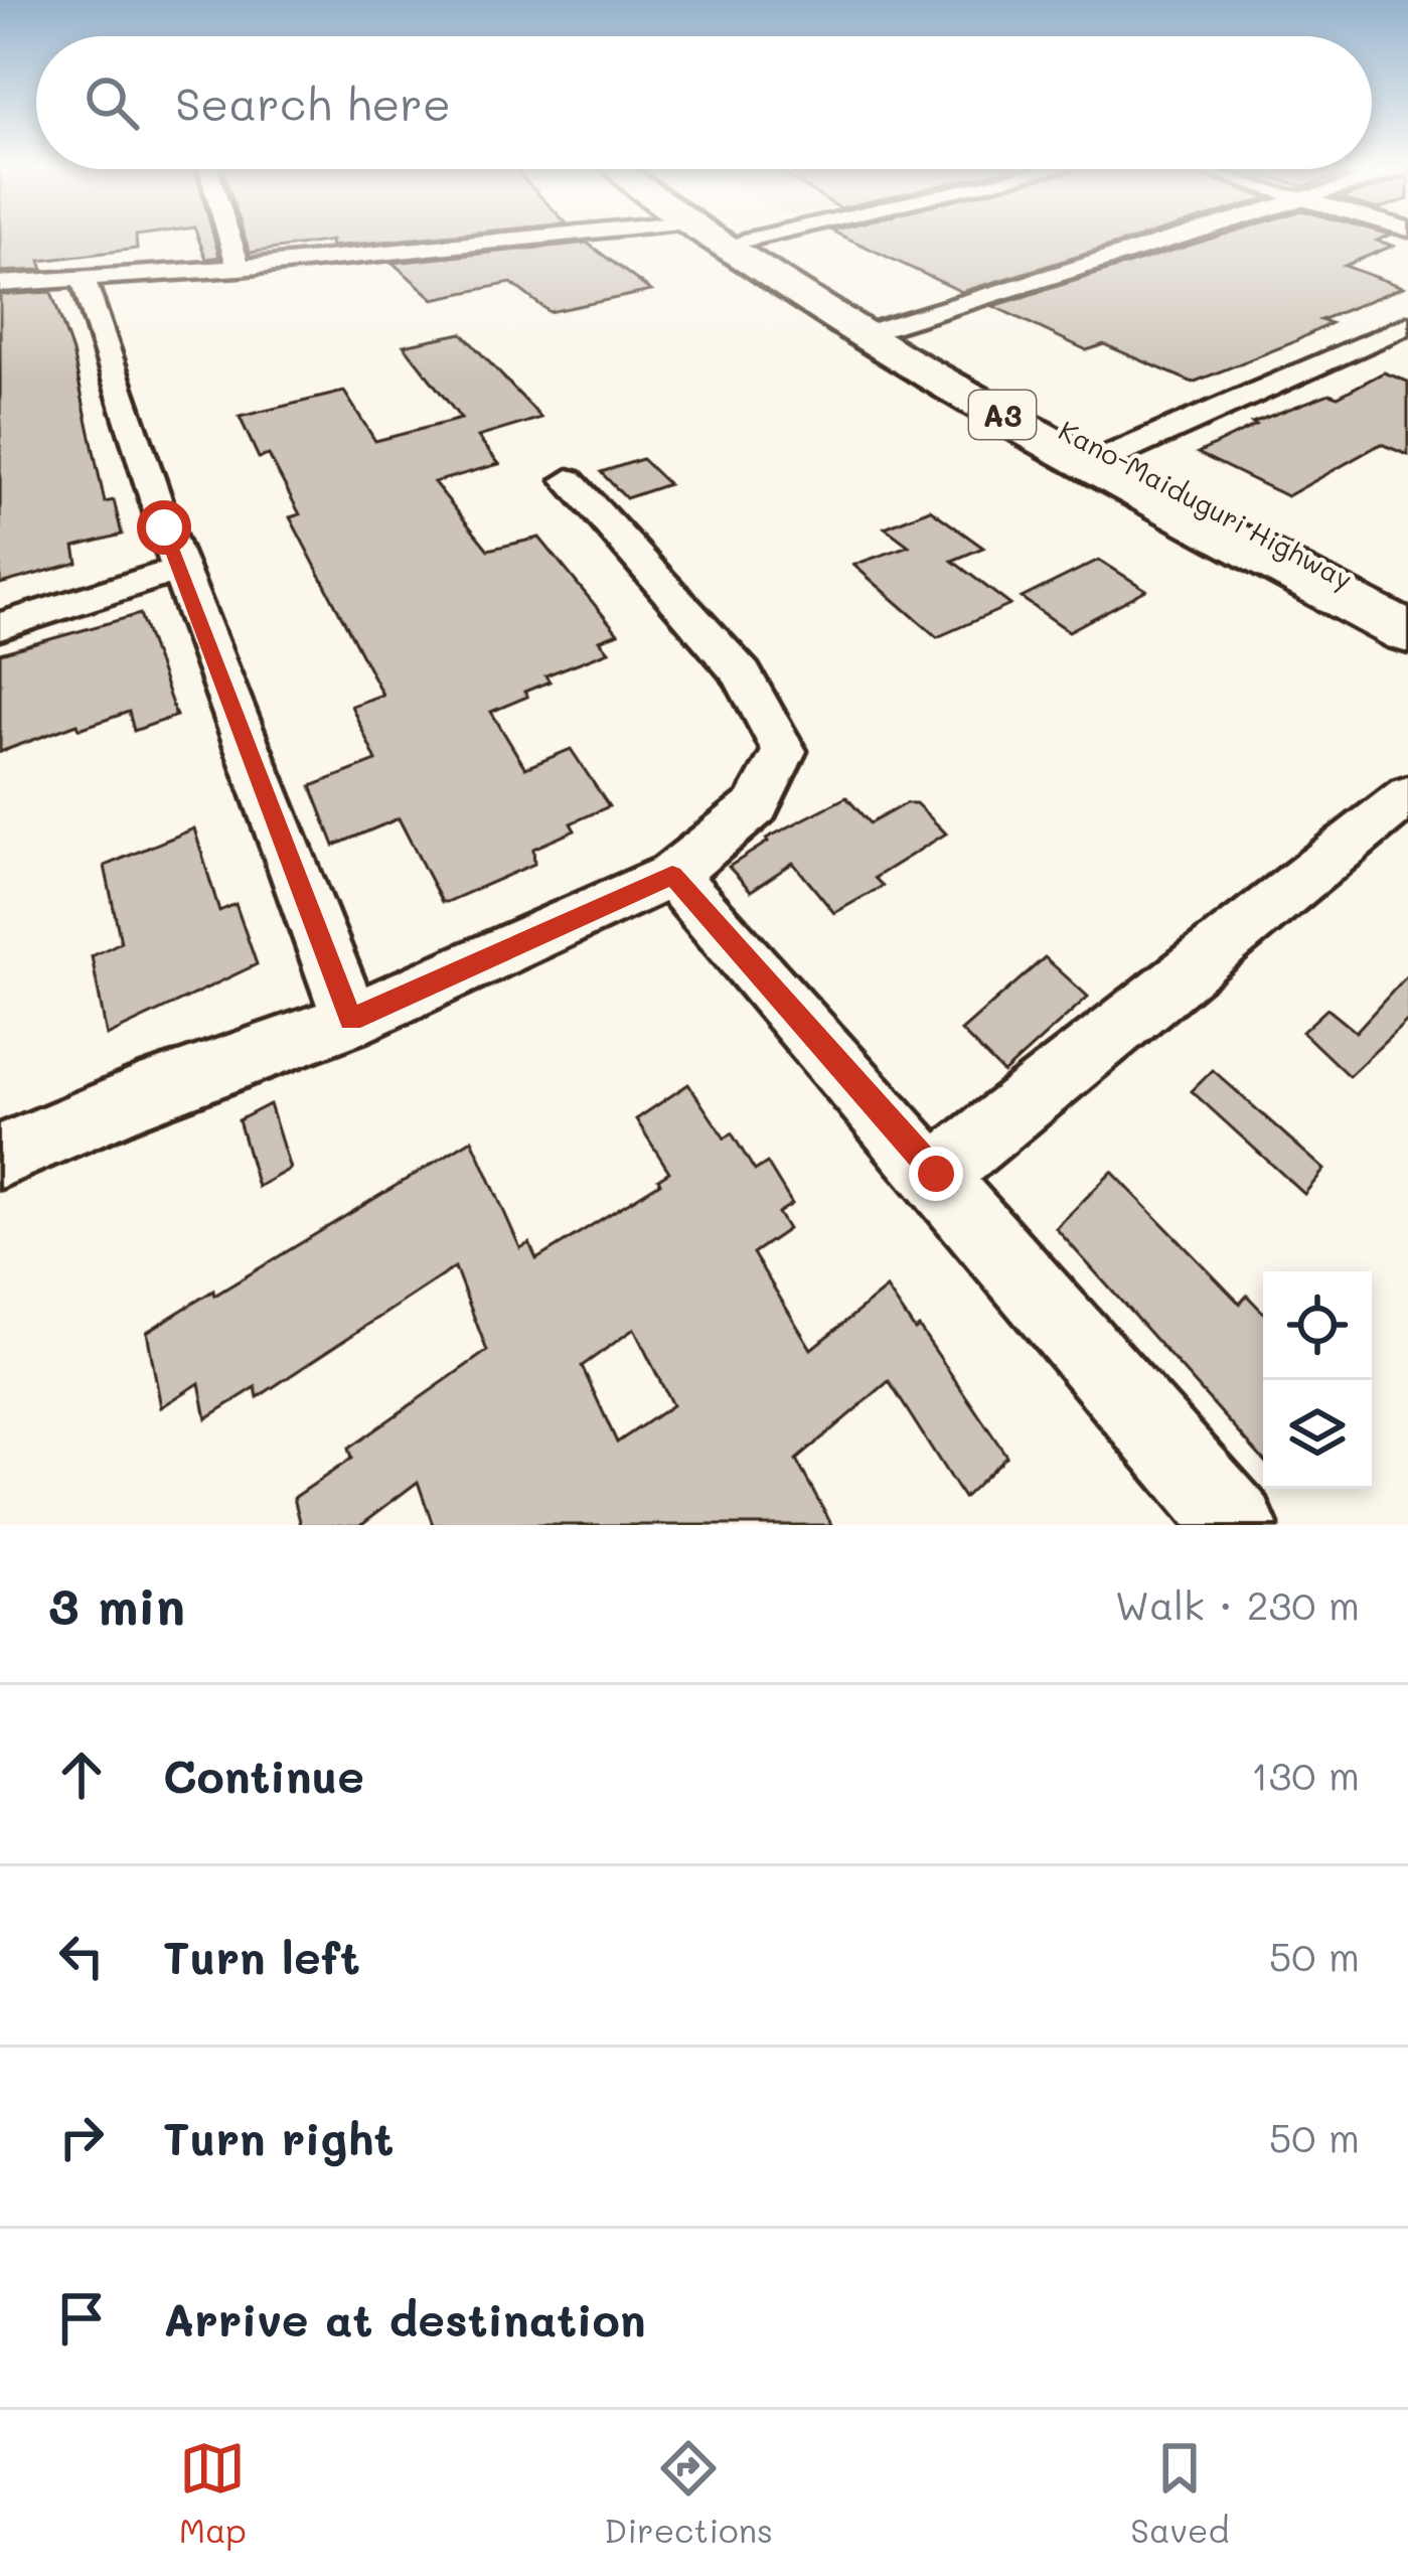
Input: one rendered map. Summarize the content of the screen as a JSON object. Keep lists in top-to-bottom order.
{
  "streets": {
    "highway": ["A3", "Kano-Maiduguri Highway"]
  },
  "page": {
    "search": "Search here",
    "heading": ["3 min", "Walk · 230 m"],
    "list": [
      ["Continue", "130 m"],
      ["Turn left", "50 m"],
      ["Turn right", "50 m"],
      "Arrive at destination"
    ],
    "nav": ["Map", "Directions", "Saved"]
  }
}
